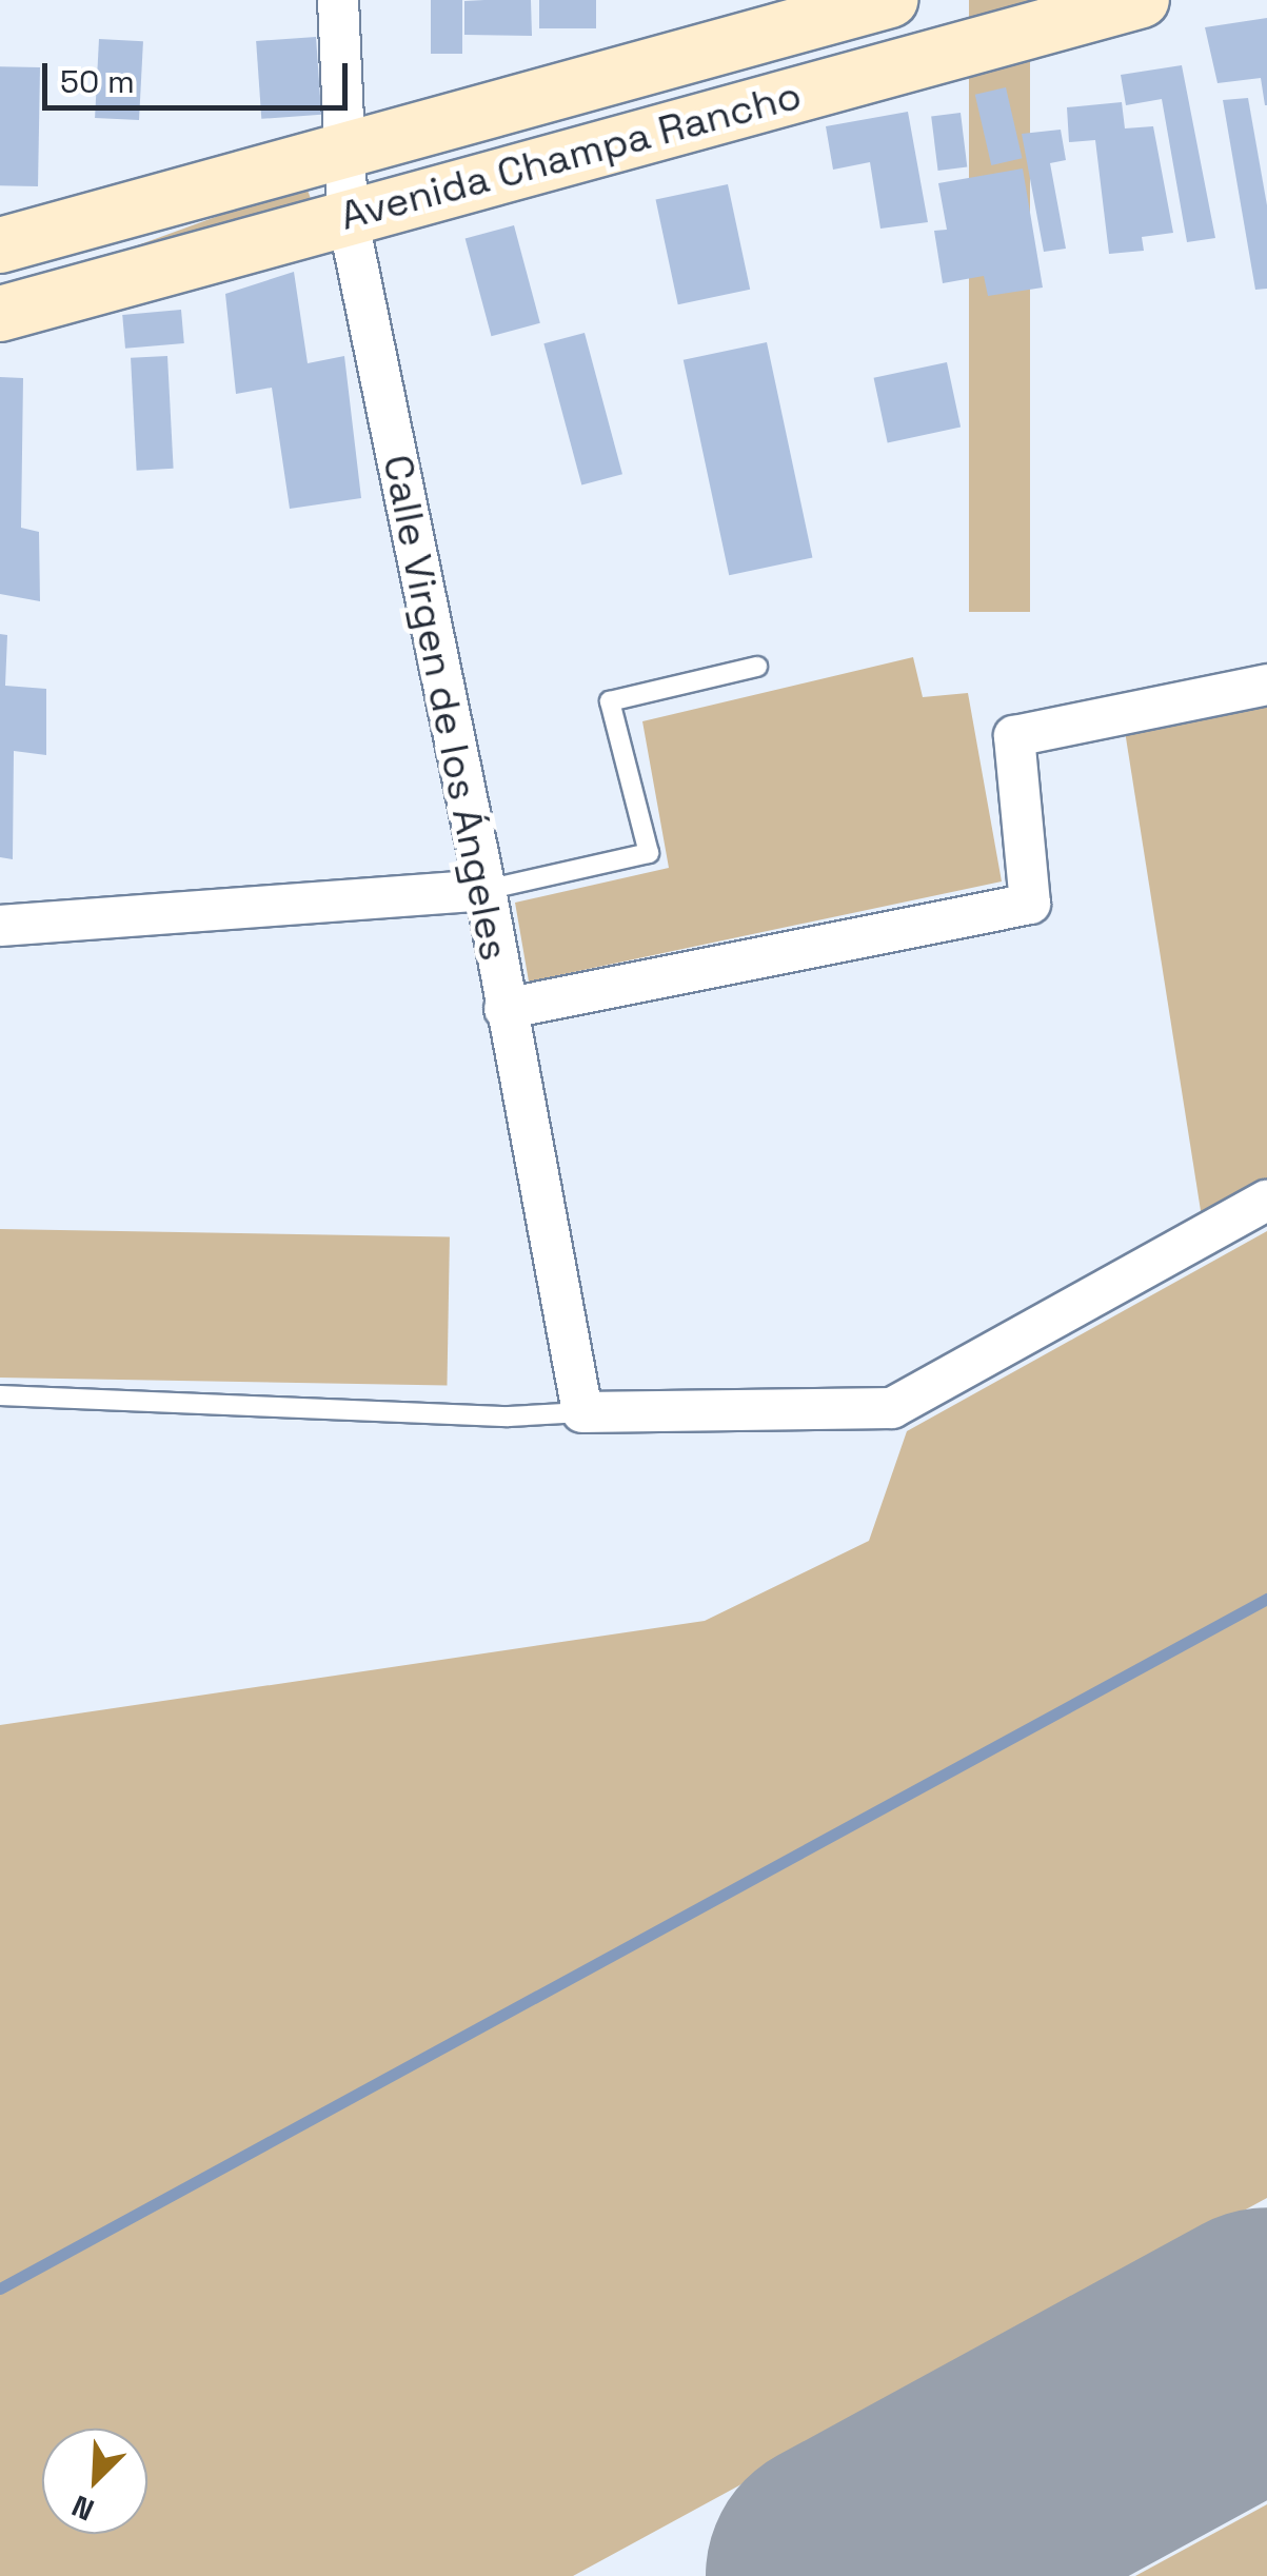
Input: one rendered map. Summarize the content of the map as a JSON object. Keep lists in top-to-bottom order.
{
  "streets": {
    "main road": ["Avenida Champa Rancho"],
    "street": ["Calle Virgen de los Ángeles"]
  },
  "crossings": [
    ["Avenida Champa Rancho", "Calle Virgen de los Ángeles"]
  ],
  "scale_bar": "50 m",
  "north": "bottom left"
}
